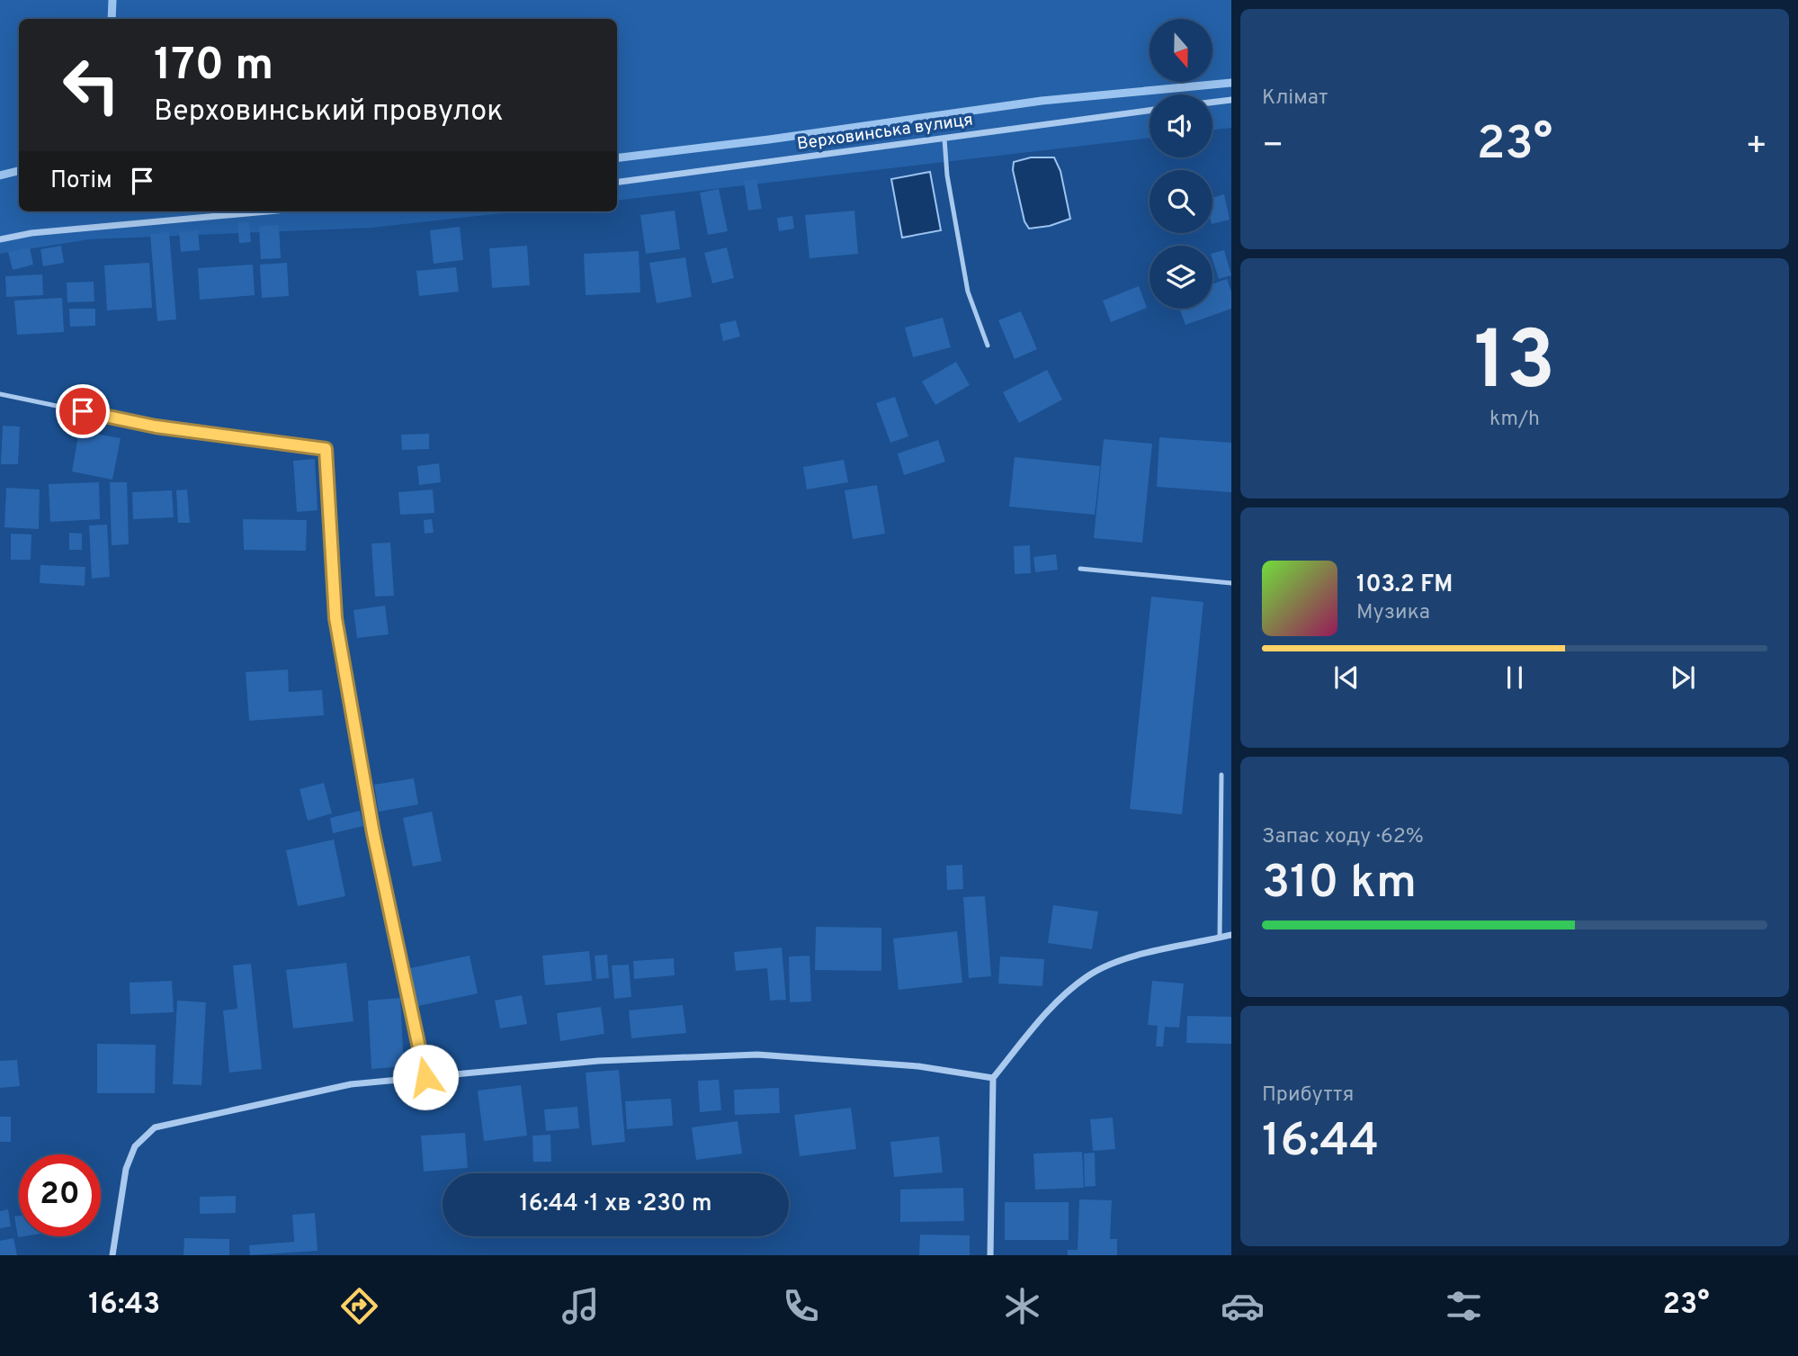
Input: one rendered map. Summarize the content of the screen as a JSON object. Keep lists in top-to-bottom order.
{
  "streets": {
    "street": ["Верховинська вулиця"]
  },
  "north": "bottom",
  "page": {
    "tile": [
      "Клімат",
      ["13", "km/h"],
      ["Запас ходу · 62%", "310 km"],
      ["Прибуття", "16:44"]
    ],
    "turn": ["170 m", "Верховинський провулок"],
    "heat": ["−", "23°", "+"],
    "then": "Потім",
    "song": ["103.2 FM", "Музика"],
    "limit": "20",
    "trip": "16:44 · 1 хв · 230 m",
    "tabs": ["16:43", "23°"]
  }
}
